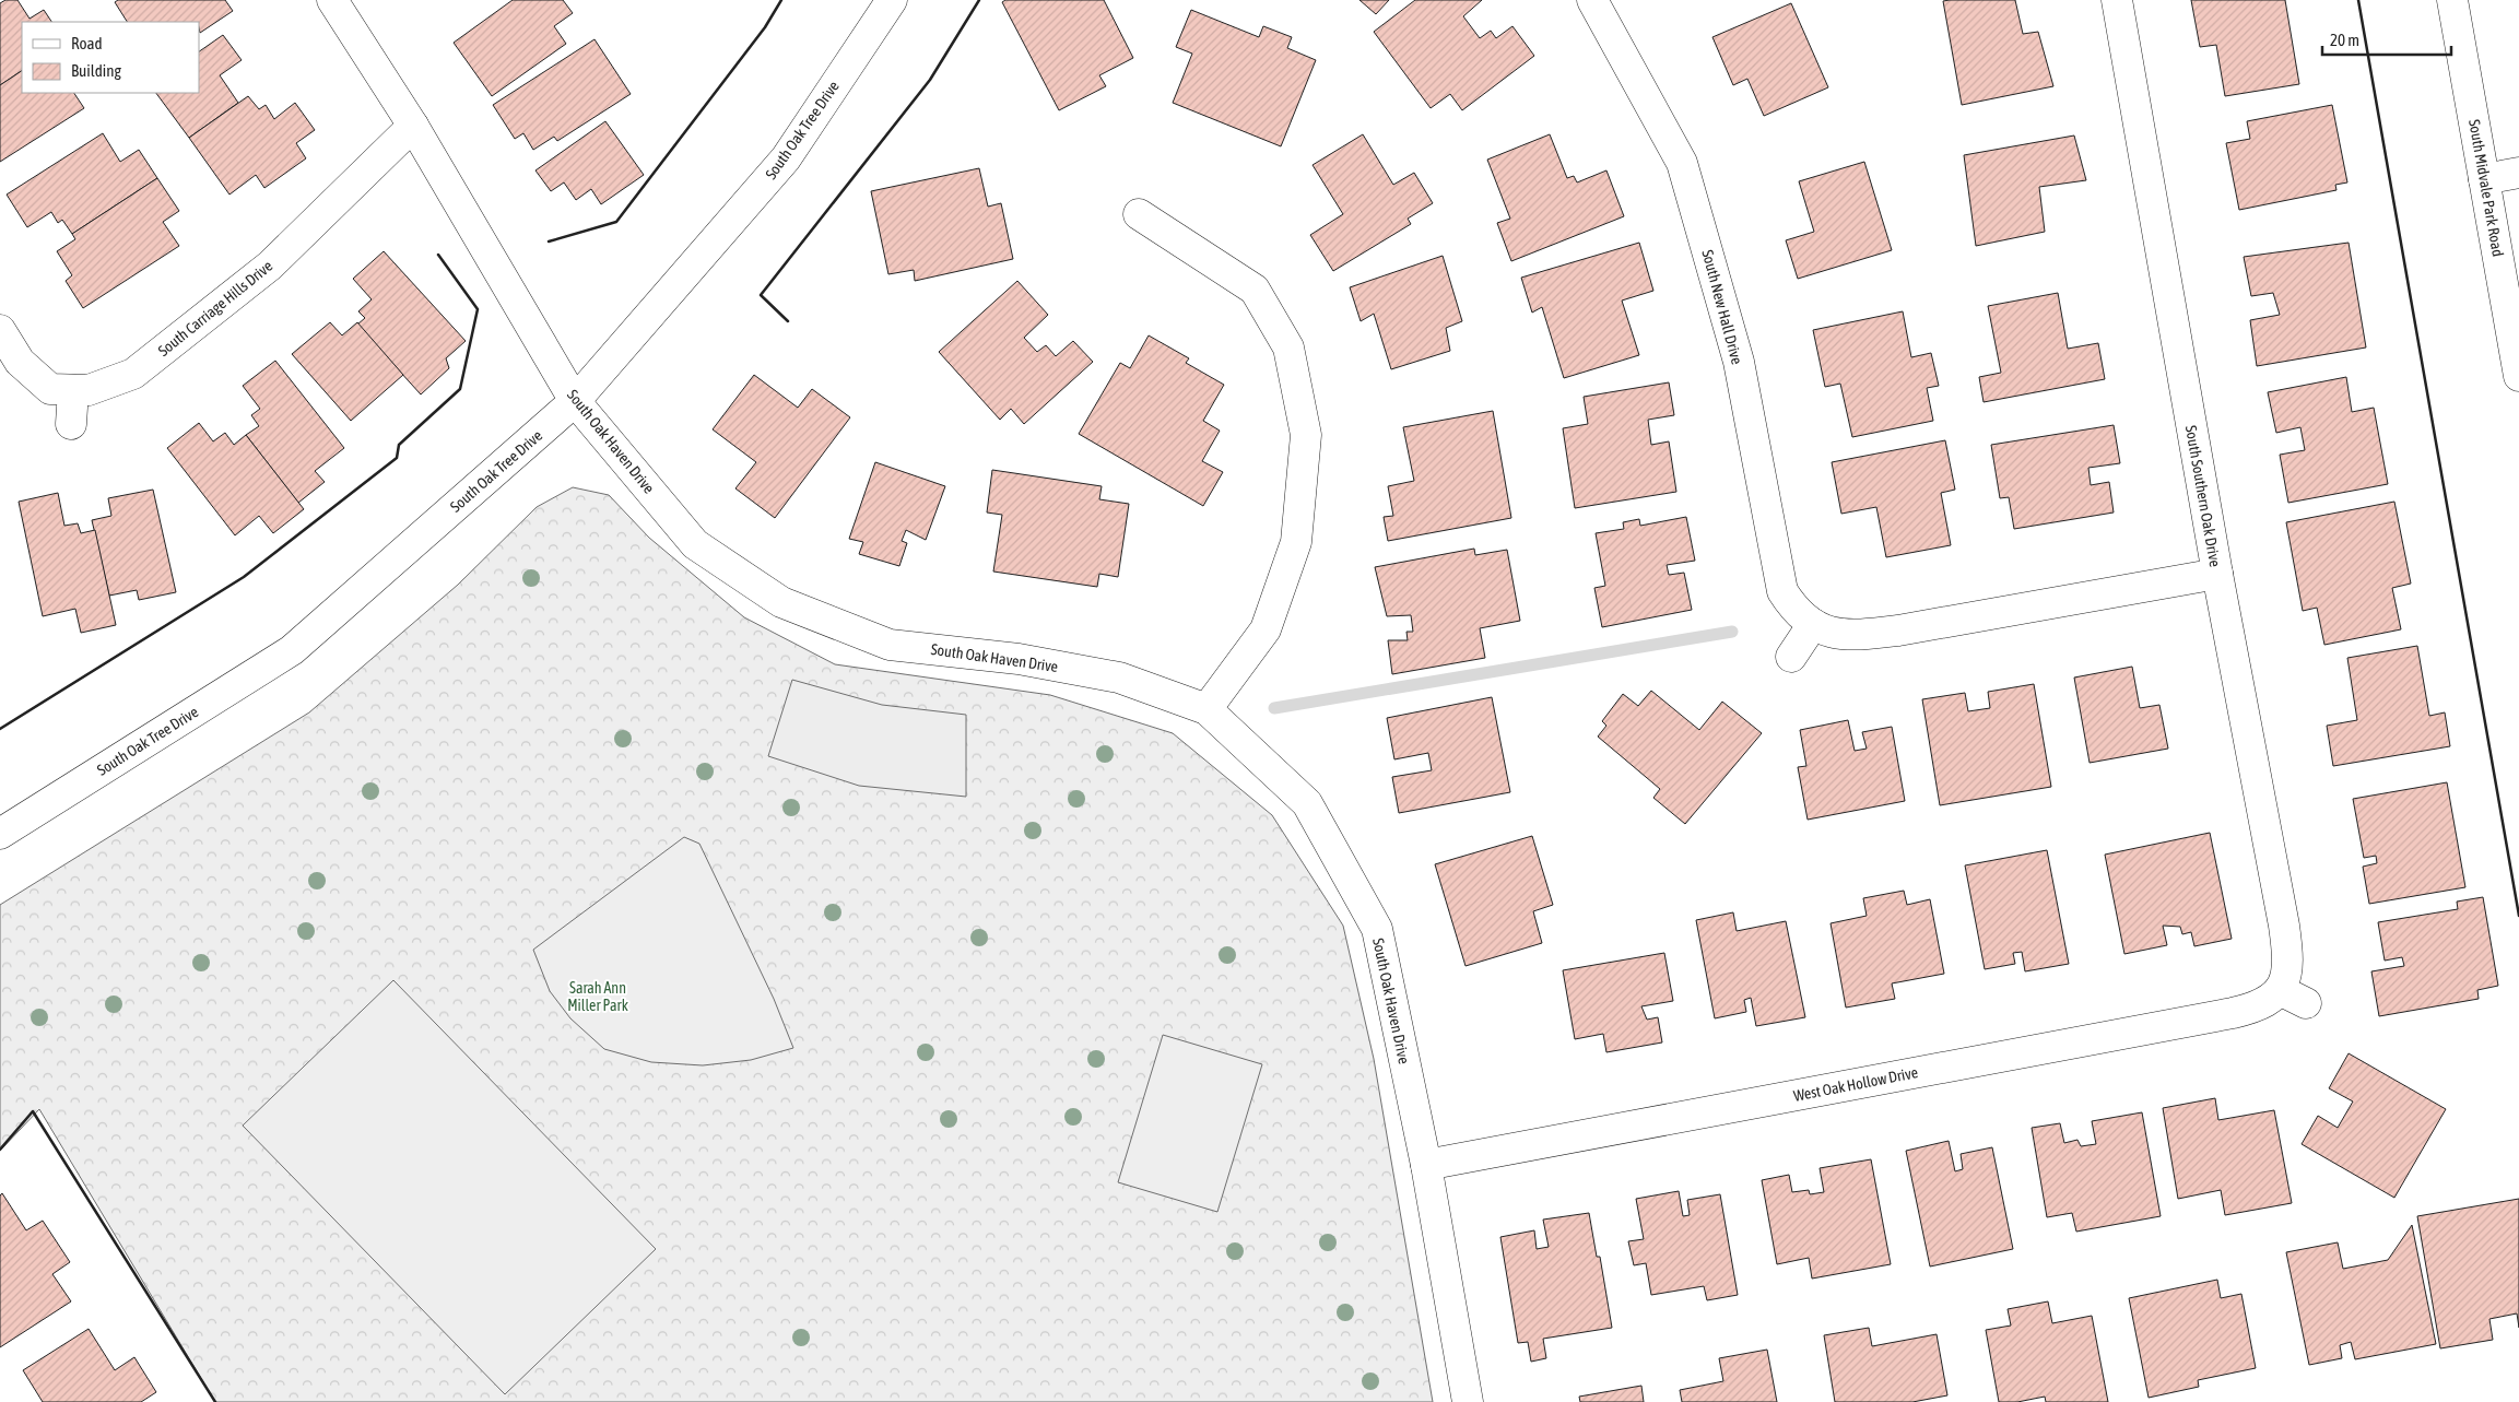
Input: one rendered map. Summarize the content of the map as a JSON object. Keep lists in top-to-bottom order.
{
  "streets": {
    "street": [
      "South Oak Tree Drive",
      "South Midvale Park Road",
      "South New Hall Drive",
      "South Carriage Hills Drive",
      "South Oak Haven Drive",
      "South Southern Oak Drive",
      "West Oak Hollow Drive"
    ]
  },
  "crossings": [
    ["South Oak Tree Drive", "South Oak Haven Drive"],
    ["South New Hall Drive", "South Southern Oak Drive"],
    ["South Carriage Hills Drive", "South Oak Haven Drive"],
    ["South Oak Haven Drive", "West Oak Hollow Drive"],
    ["South Southern Oak Drive", "West Oak Hollow Drive"]
  ],
  "parks": ["Sarah Ann Miller Park"],
  "legend": ["Road", "Building"],
  "scale_bar": "20 m"
}
